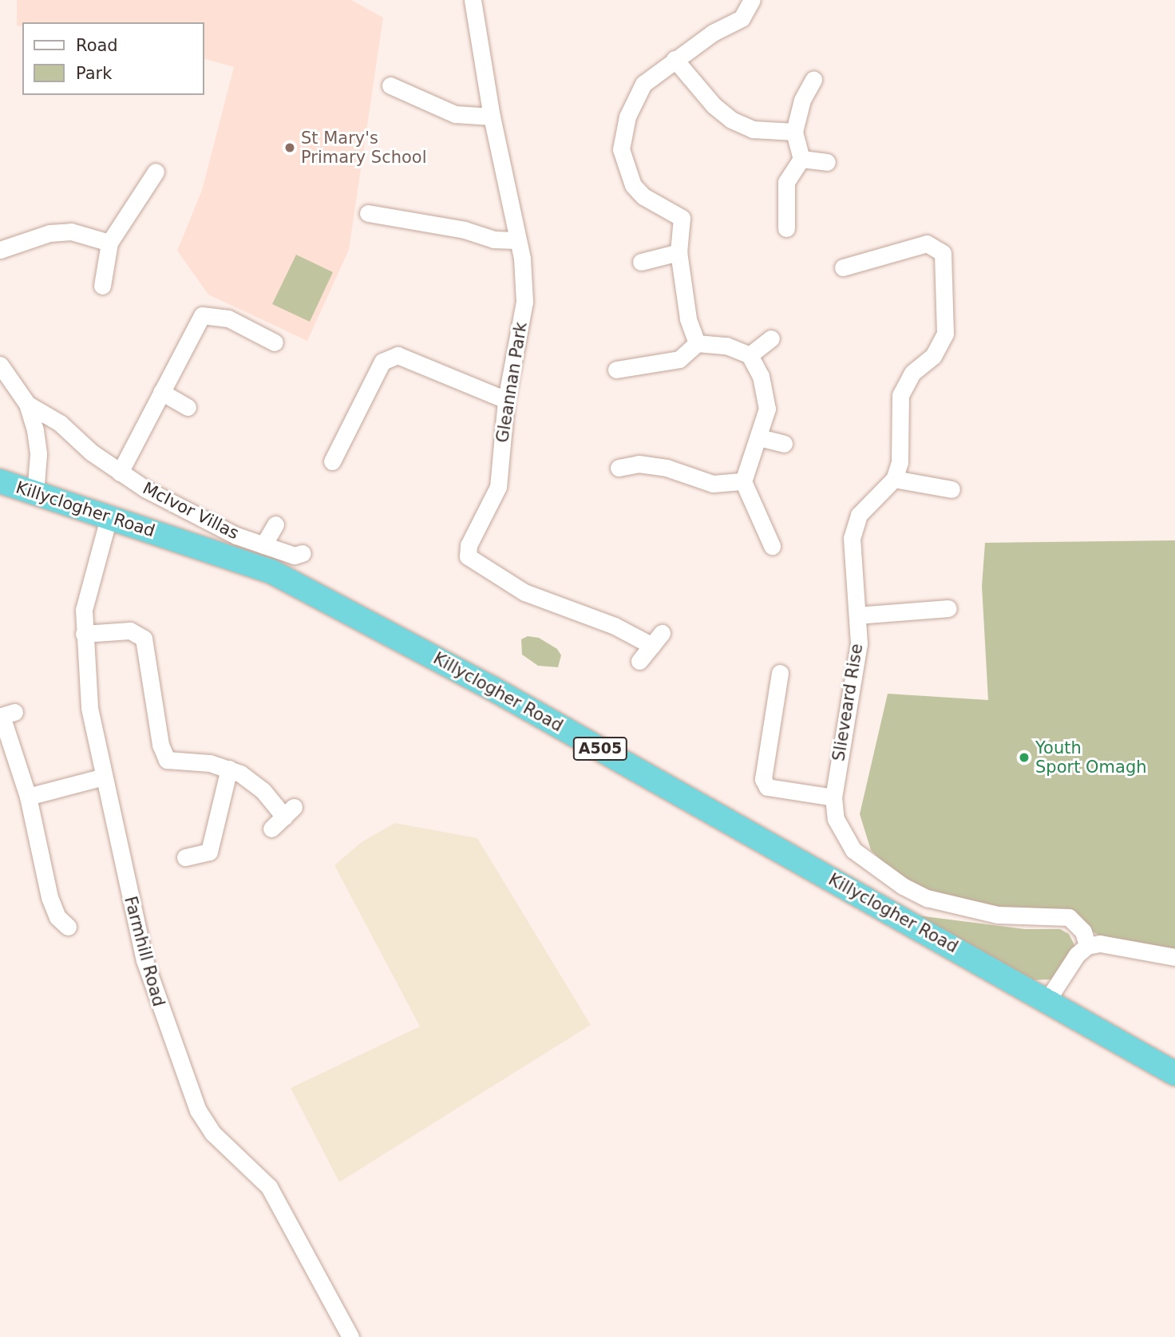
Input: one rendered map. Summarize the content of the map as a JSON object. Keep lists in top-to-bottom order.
{
  "streets": {
    "highway": ["Killyclogher Road", "A505"],
    "street": [
      "Gleannan Park",
      "McIvor Villas",
      "Slieveard Rise",
      "Farmhill Road"
    ]
  },
  "crossings": [
    ["Killyclogher Road", "Farmhill Road"]
  ],
  "places": ["St Mary's Primary School", "Youth Sport Omagh"],
  "legend": ["Road", "Park"]
}
